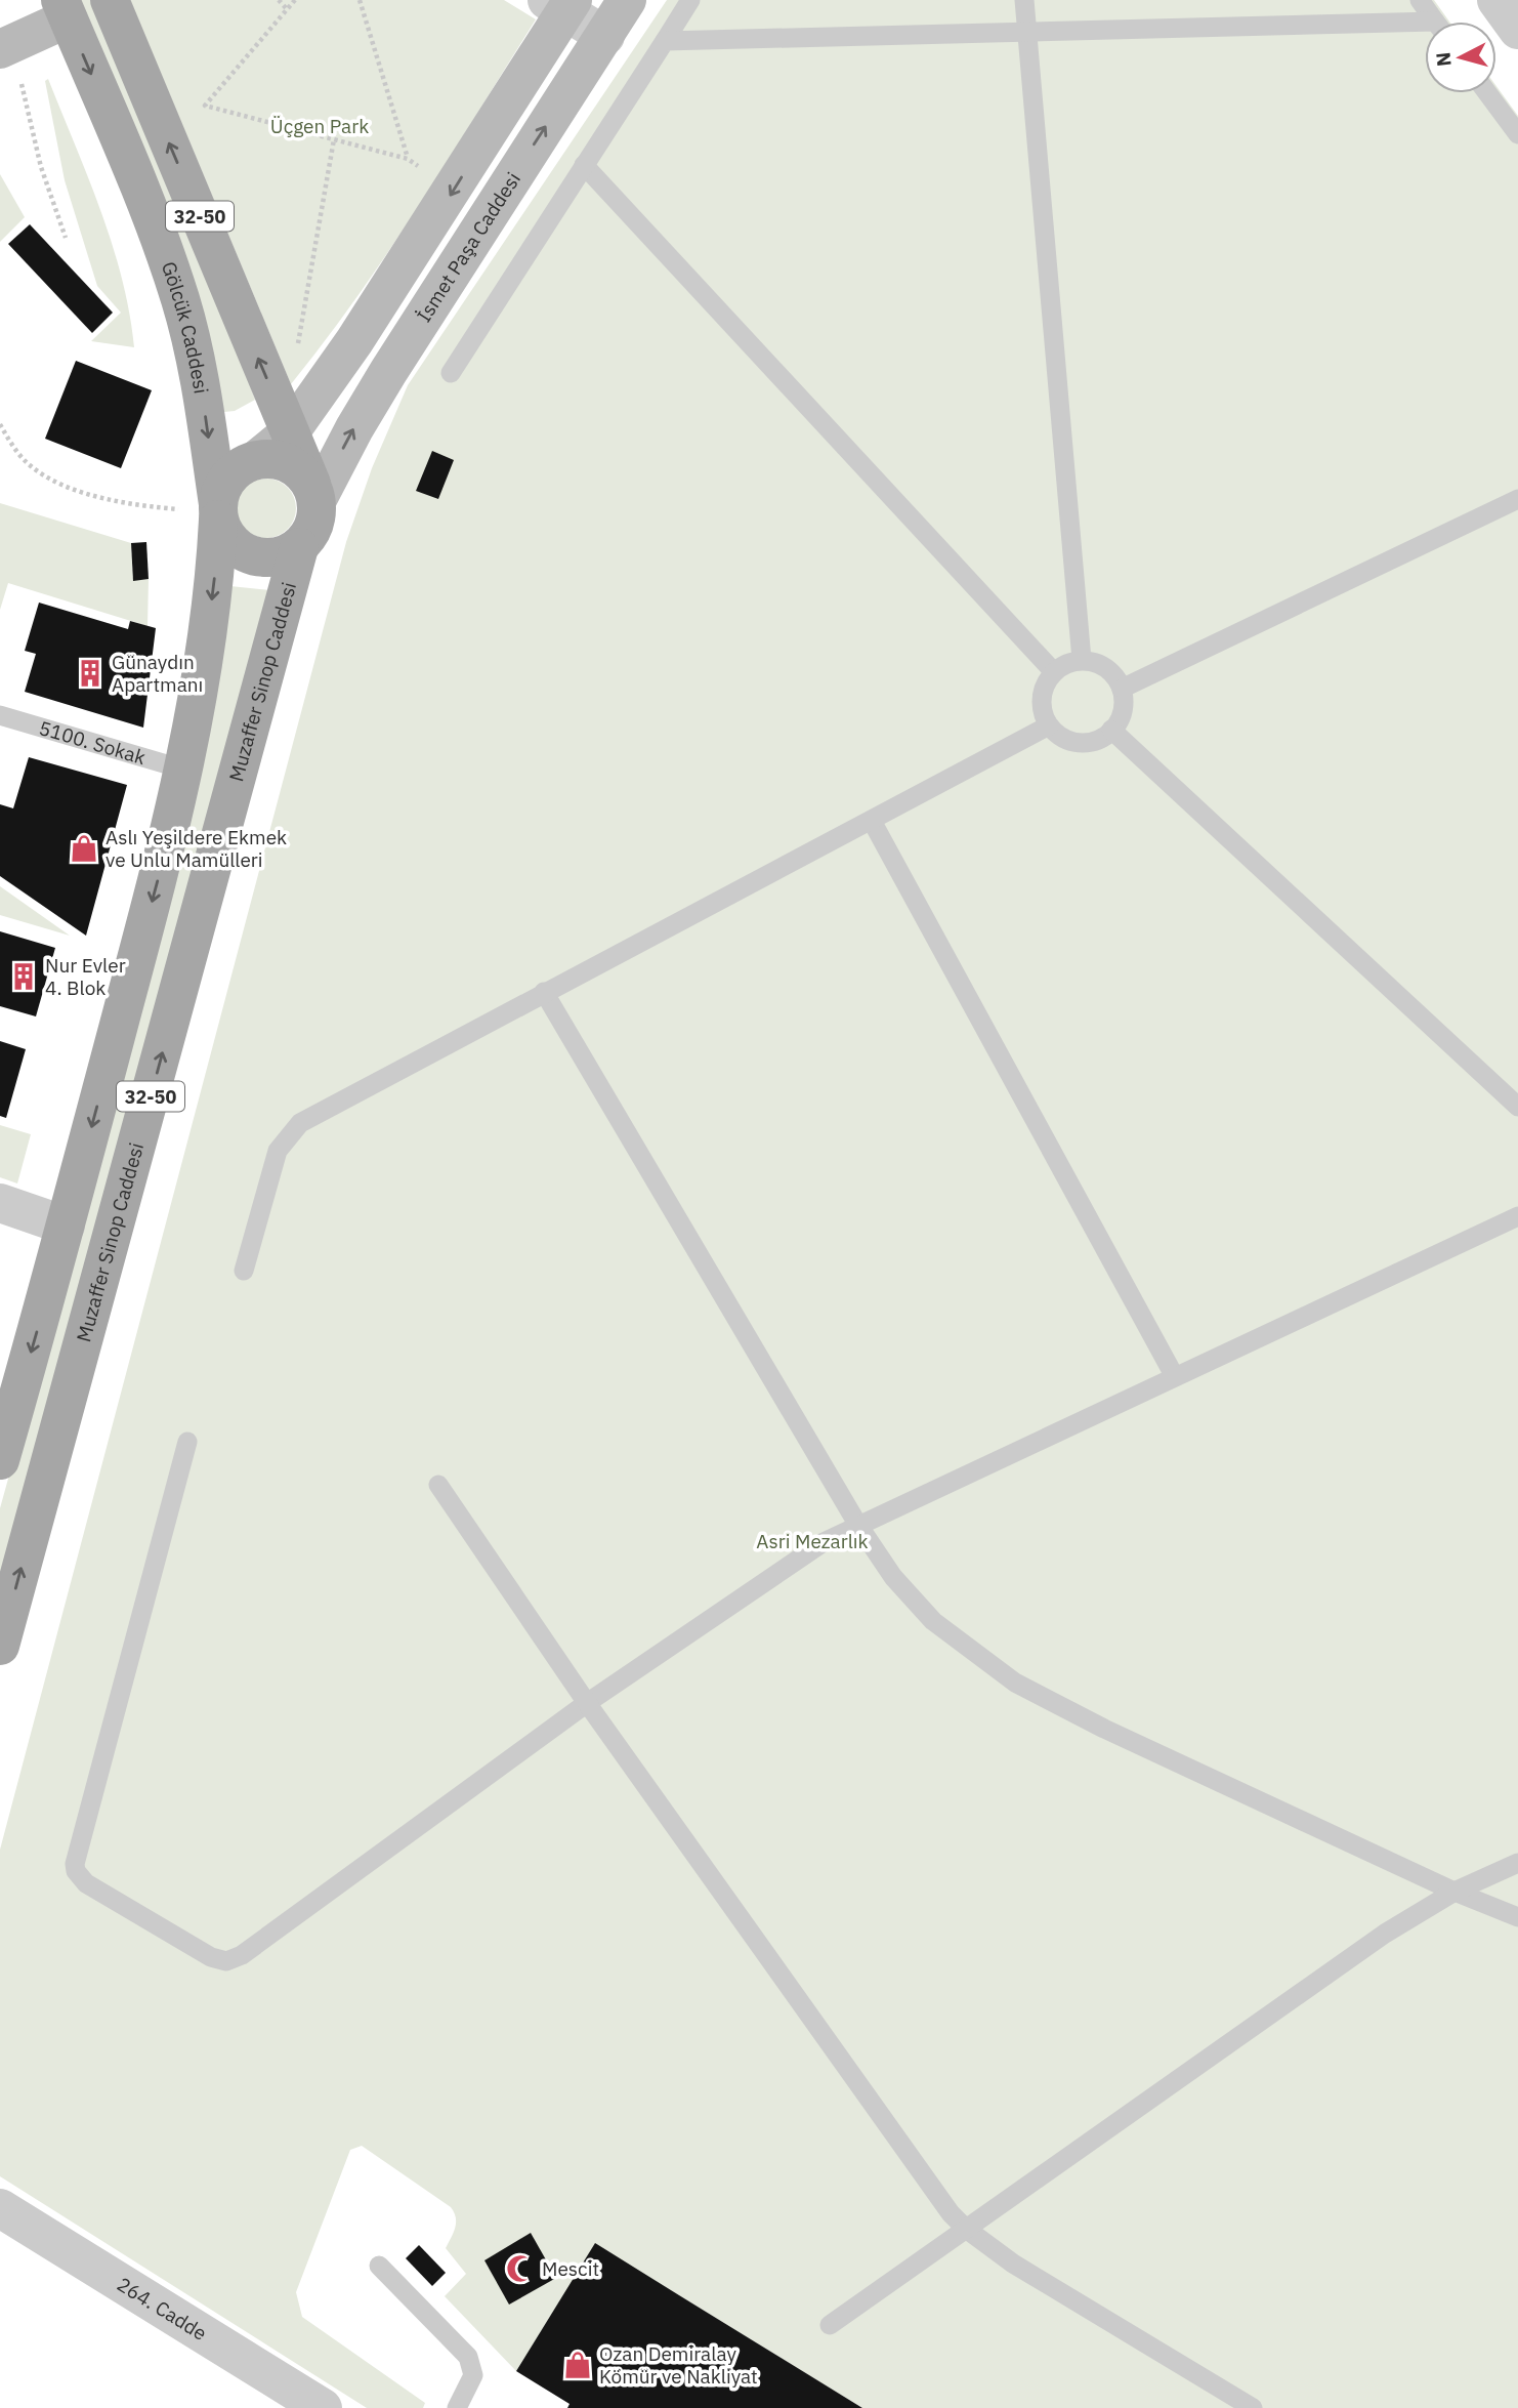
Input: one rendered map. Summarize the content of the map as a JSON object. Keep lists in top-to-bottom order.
{
  "streets": {
    "main road": [
      "32-50",
      "İsmet Paşa Caddesi",
      "Gölcük Caddesi",
      "Muzaffer Sinop Caddesi"
    ],
    "street": ["264. Cadde"],
    "lane": ["5100. Sokak"]
  },
  "crossings": [
    ["32-50", "İsmet Paşa Caddesi"],
    ["32-50", "Gölcük Caddesi"],
    ["32-50", "Muzaffer Sinop Caddesi"],
    ["32-50", "5100. Sokak"],
    ["İsmet Paşa Caddesi", "Gölcük Caddesi"],
    ["İsmet Paşa Caddesi", "Muzaffer Sinop Caddesi"],
    ["Gölcük Caddesi", "Muzaffer Sinop Caddesi"]
  ],
  "parks": ["Üçgen Park", "Asri Mezarlık"],
  "places": {
    "building": ["Günaydın Apartmanı", "Nur Evler 4. Blok"],
    "shop": ["Aslı Yeşildere Ekmek ve Unlu Mamülleri", "Ozan Demiralay Kömür ve Nakliyat"],
    "mosque": ["Mescit"]
  },
  "north": "left"
}
